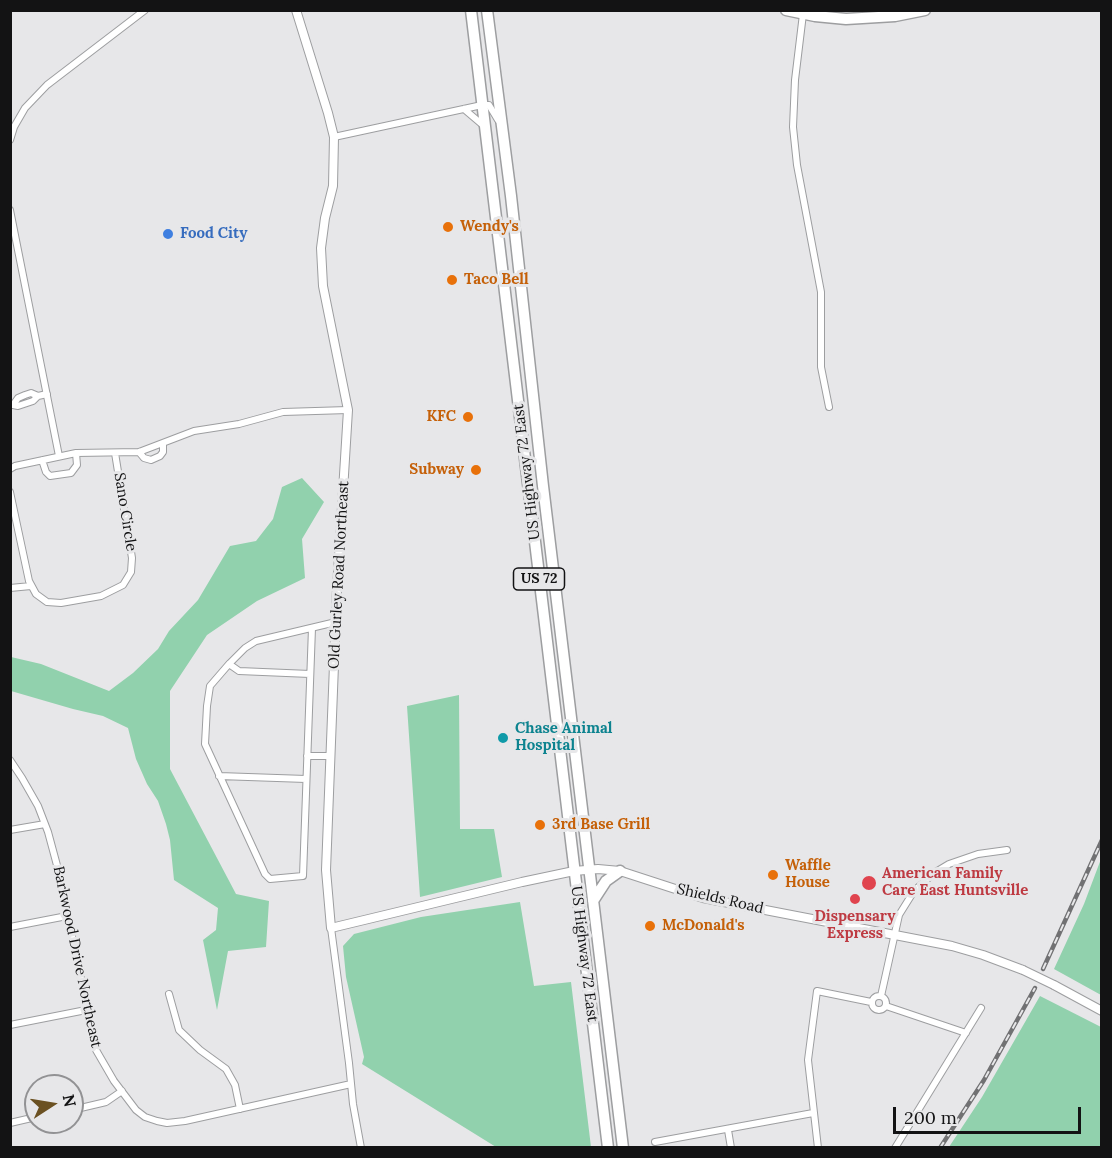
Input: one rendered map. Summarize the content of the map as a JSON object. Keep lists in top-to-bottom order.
{
  "streets": {
    "main road": ["US Highway 72 East", "US 72"],
    "street": [
      "Sano Circle",
      "Old Gurley Road Northeast",
      "Shields Road",
      "Barkwood Drive Northeast"
    ]
  },
  "crossings": [
    ["US Highway 72 East", "Shields Road"],
    ["Old Gurley Road Northeast", "Shields Road"],
    ["Old Gurley Road Northeast", "Barkwood Drive Northeast"]
  ],
  "places": [
    "Wendy's",
    "Food City",
    "Taco Bell",
    "KFC",
    "Subway",
    "Chase Animal Hospital",
    "3rd Base Grill",
    "Waffle House",
    "American Family Care East Huntsville",
    "Dispensary Express",
    "McDonald's"
  ],
  "scale_bar": "200 m",
  "north": "right"
}
